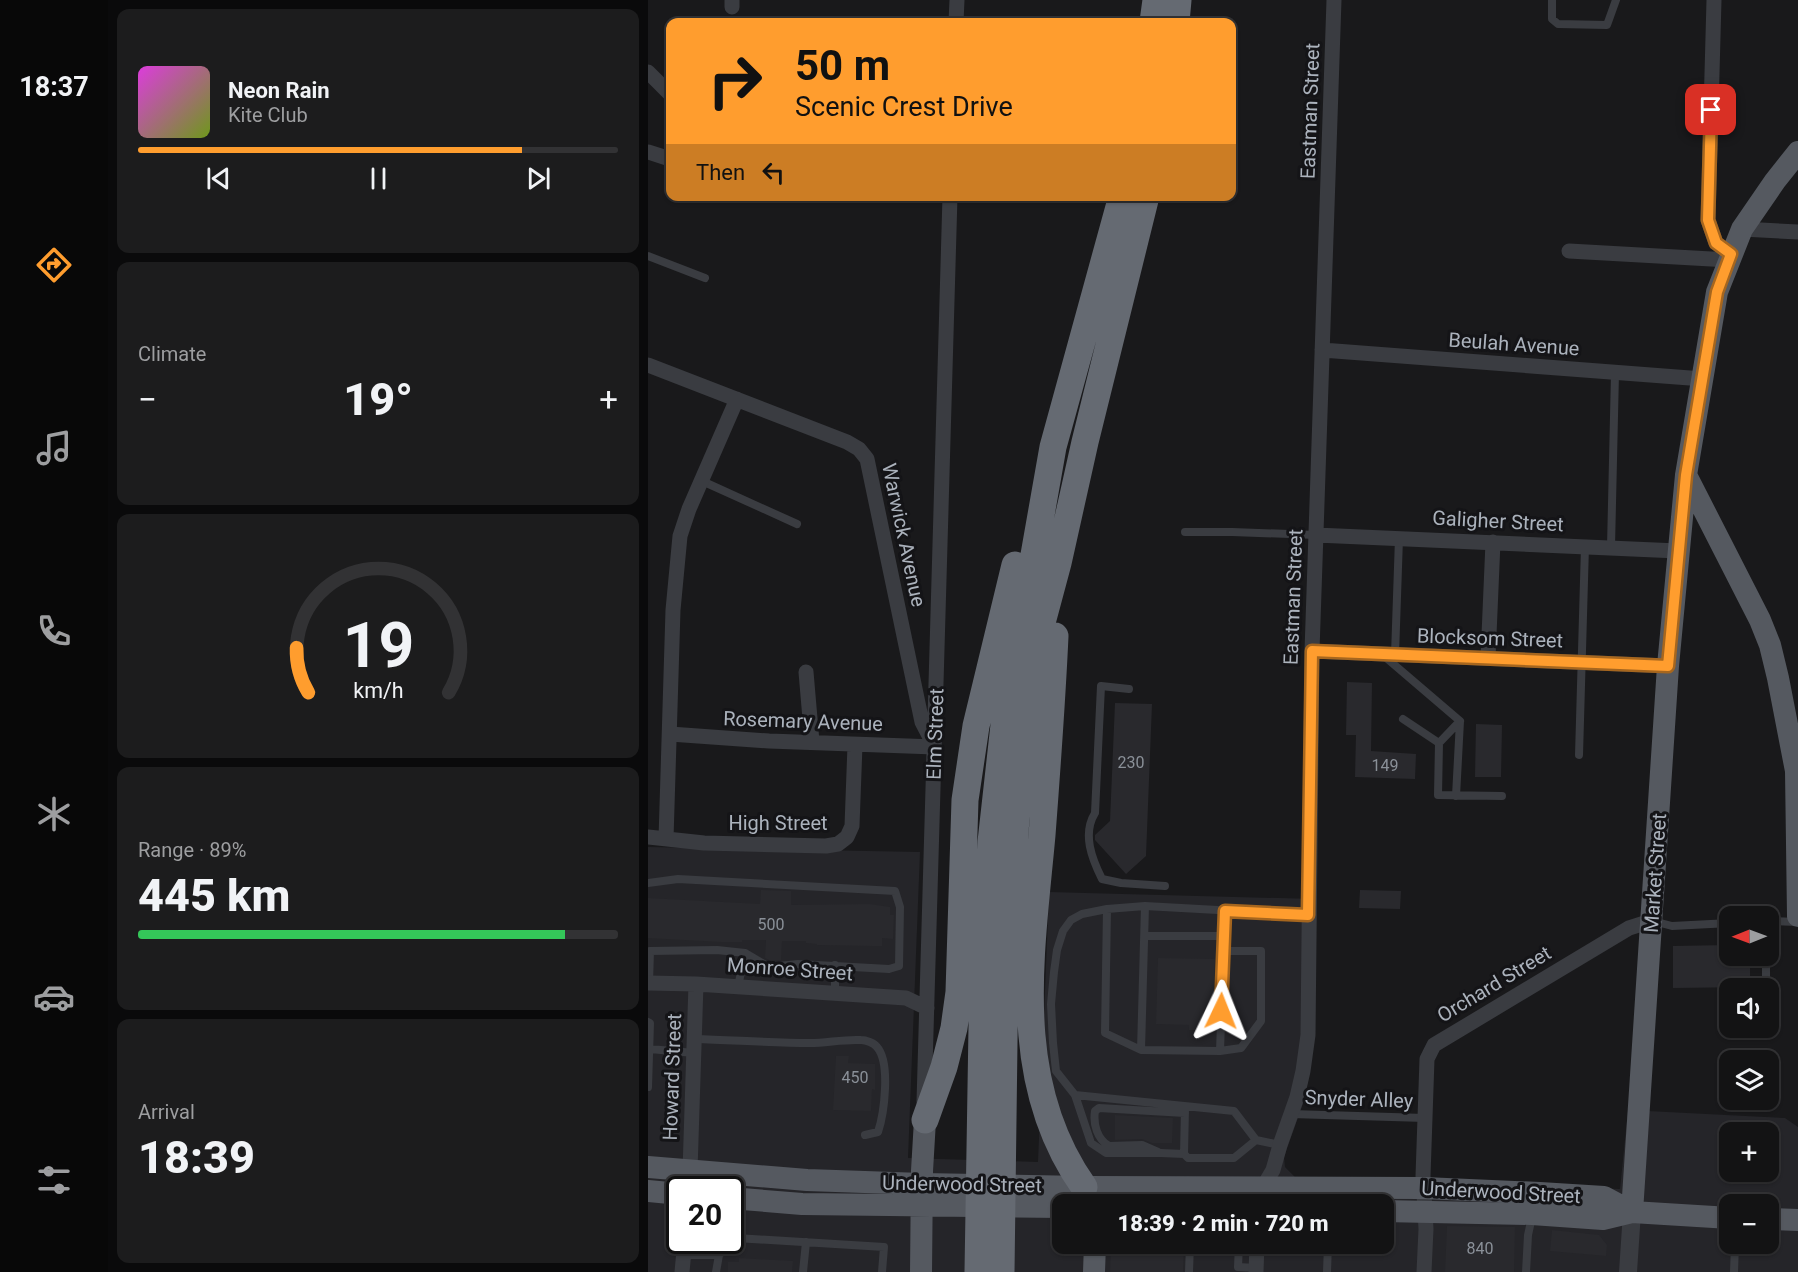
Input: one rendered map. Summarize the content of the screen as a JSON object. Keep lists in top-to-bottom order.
{
  "streets": {
    "main road": ["Elm Street", "Market Street", "Underwood Street"],
    "street": [
      "Eastman Street",
      "Beulah Avenue",
      "Galigher Street",
      "Warwick Avenue",
      "Blocksom Street",
      "Rosemary Avenue",
      "High Street",
      "Monroe Street",
      "Orchard Street",
      "Howard Street"
    ],
    "lane": ["Snyder Alley"]
  },
  "crossings": [
    ["Eastman Street", "Beulah Avenue"],
    ["Eastman Street", "Galigher Street"],
    ["Eastman Street", "Blocksom Street"],
    ["Eastman Street", "Snyder Alley"],
    ["Beulah Avenue", "Market Street"],
    ["Galigher Street", "Market Street"],
    ["Warwick Avenue", "Rosemary Avenue"],
    ["Warwick Avenue", "Elm Street"],
    ["Blocksom Street", "Market Street"],
    ["Rosemary Avenue", "Elm Street"],
    ["Rosemary Avenue", "High Street"],
    ["Elm Street", "Monroe Street"],
    ["Elm Street", "Underwood Street"],
    ["Market Street", "Orchard Street"],
    ["Market Street", "Underwood Street"],
    ["Monroe Street", "Howard Street"],
    ["Orchard Street", "Snyder Alley"],
    ["Orchard Street", "Underwood Street"],
    ["Howard Street", "Underwood Street"]
  ],
  "house_numbers": [
    "230",
    "149",
    "500",
    "450",
    "840"
  ],
  "north": "left",
  "page": {
    "tabs": "18:37",
    "turn": ["50 m", "Scenic Crest Drive"],
    "song": ["Neon Rain", "Kite Club"],
    "then": "Then",
    "tile": [
      "Climate",
      ["Range · 89%", "445 km"],
      ["Arrival", "18:39"]
    ],
    "heat": ["−", "19°", "+"],
    "map_buttons": ["+", "−"],
    "limit": "20",
    "trip": "18:39 · 2 min · 720 m",
    "gauge": ["19", "km/h"]
  }
}
